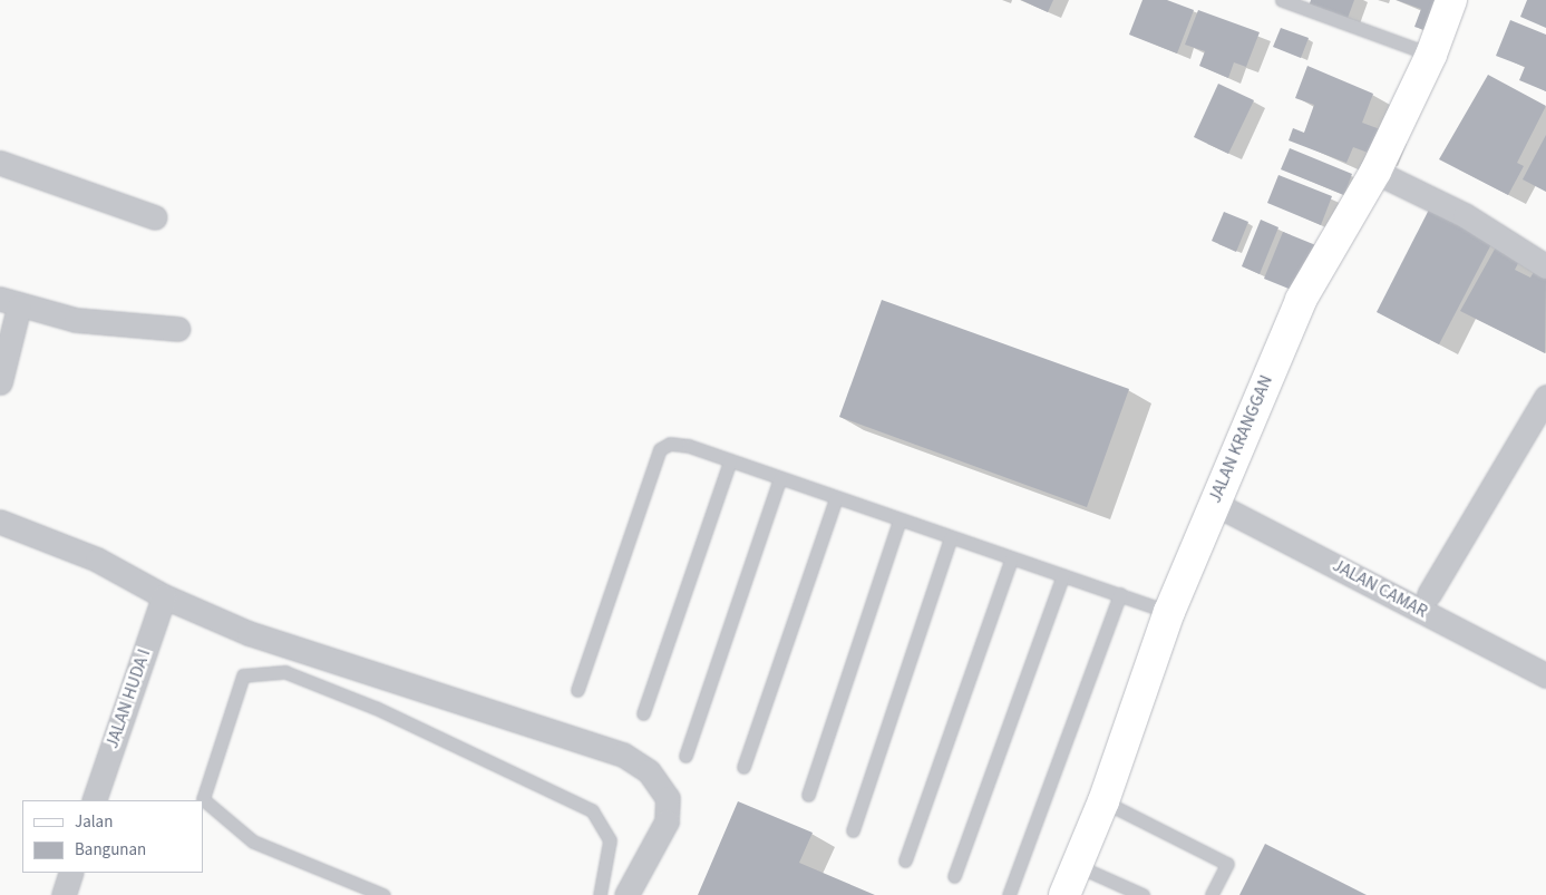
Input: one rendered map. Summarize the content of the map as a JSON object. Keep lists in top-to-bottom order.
{
  "streets": {
    "main road": ["JALAN KRANGGAN"],
    "street": ["JALAN CAMAR", "JALAN HUDA I"]
  },
  "crossings": [
    ["JALAN KRANGGAN", "JALAN CAMAR"]
  ],
  "legend": ["Jalan", "Bangunan"]
}
